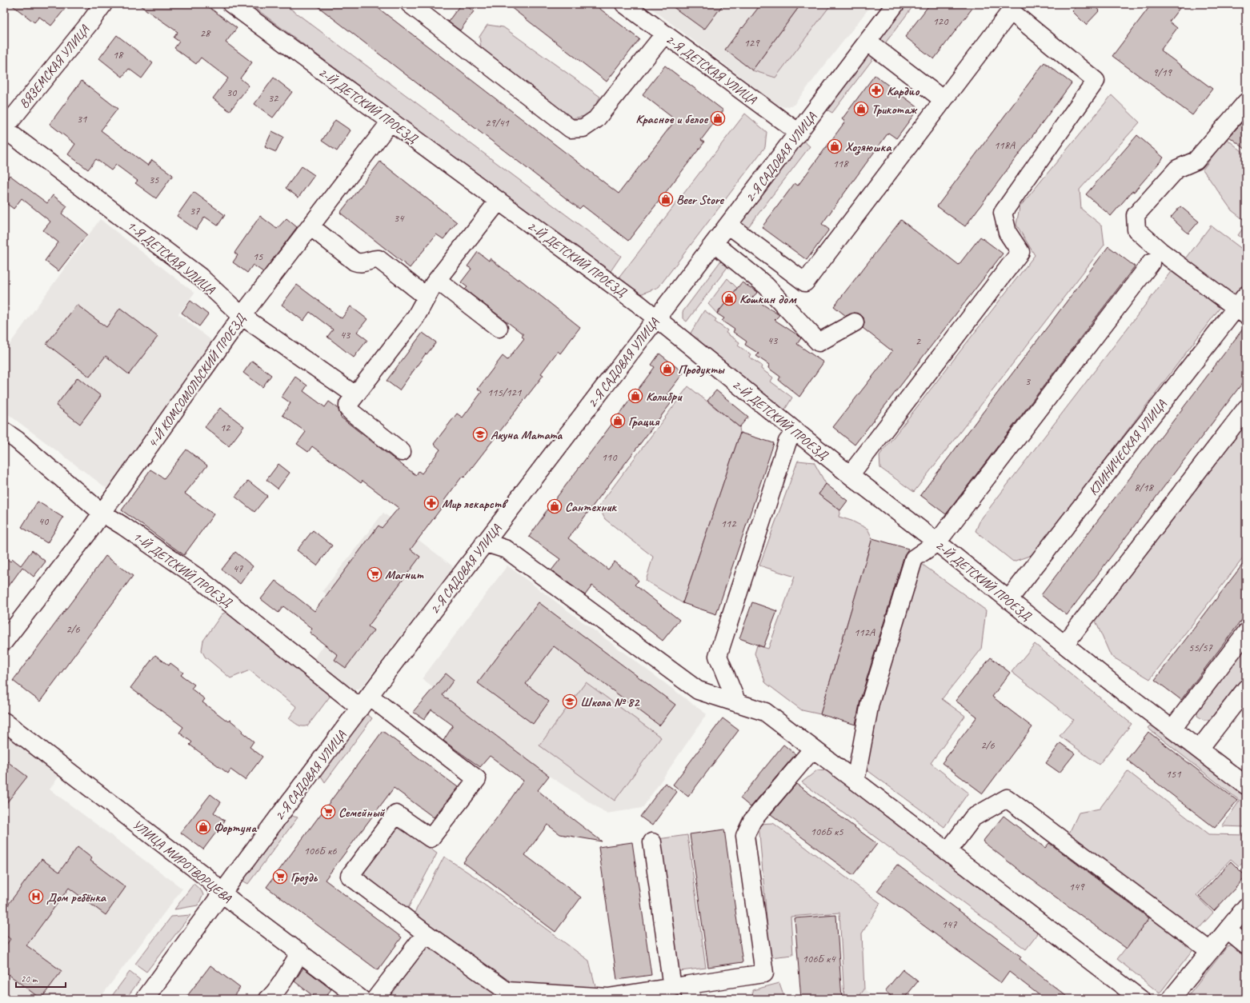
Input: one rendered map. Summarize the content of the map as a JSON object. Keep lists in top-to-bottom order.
{
  "streets": {
    "street": [
      "ВЯЗЕМСКАЯ УЛИЦА",
      "2-Я ДЕТСКАЯ УЛИЦА",
      "2-Й ДЕТСКИЙ ПРОЕЗД",
      "2-Я САДОВАЯ УЛИЦА",
      "1-Я ДЕТСКАЯ УЛИЦА",
      "4-Й КОМСОМОЛЬСКИЙ ПРОЕЗД",
      "КЛИНИЧЕСКАЯ УЛИЦА",
      "1-Й ДЕТСКИЙ ПРОЕЗД",
      "УЛИЦА МИРОТВОРЦЕВА"
    ]
  },
  "crossings": [
    ["ВЯЗЕМСКАЯ УЛИЦА", "1-Я ДЕТСКАЯ УЛИЦА"],
    ["2-Я ДЕТСКАЯ УЛИЦА", "2-Я САДОВАЯ УЛИЦА"],
    ["2-Й ДЕТСКИЙ ПРОЕЗД", "2-Я САДОВАЯ УЛИЦА"],
    ["2-Й ДЕТСКИЙ ПРОЕЗД", "4-Й КОМСОМОЛЬСКИЙ ПРОЕЗД"],
    ["2-Й ДЕТСКИЙ ПРОЕЗД", "КЛИНИЧЕСКАЯ УЛИЦА"],
    ["2-Я САДОВАЯ УЛИЦА", "1-Й ДЕТСКИЙ ПРОЕЗД"],
    ["2-Я САДОВАЯ УЛИЦА", "УЛИЦА МИРОТВОРЦЕВА"],
    ["1-Я ДЕТСКАЯ УЛИЦА", "4-Й КОМСОМОЛЬСКИЙ ПРОЕЗД"],
    ["4-Й КОМСОМОЛЬСКИЙ ПРОЕЗД", "1-Й ДЕТСКИЙ ПРОЕЗД"]
  ],
  "places": {
    "pharmacy": ["Кардио", "Мир лекарств"],
    "shop": [
      "Трикотаж",
      "Красное и белое",
      "Хозяюшка",
      "Beer Store",
      "Кошкин дом",
      "Продукты",
      "Колибри",
      "Грация",
      "Сантехник",
      "Фортуна"
    ],
    "school or university": ["Акуна Матата", "Школа № 82"],
    "supermarket": ["Магнит", "Семейный", "Гроздь"],
    "hospital": ["Дом ребёнка"]
  },
  "house_numbers": [
    "120",
    "28",
    "129",
    "18",
    "9/19",
    "30",
    "32",
    "31",
    "29/41",
    "118А",
    "118",
    "35",
    "37",
    "34",
    "15",
    "43",
    "43",
    "2",
    "3",
    "115/121",
    "12",
    "110",
    "8/18",
    "40",
    "112",
    "47",
    "2/6",
    "112А",
    "55/57",
    "2/6",
    "151",
    "106Б к5",
    "106Б к6",
    "149",
    "147",
    "106Б к4"
  ],
  "scale_bar": "20 m"
}
